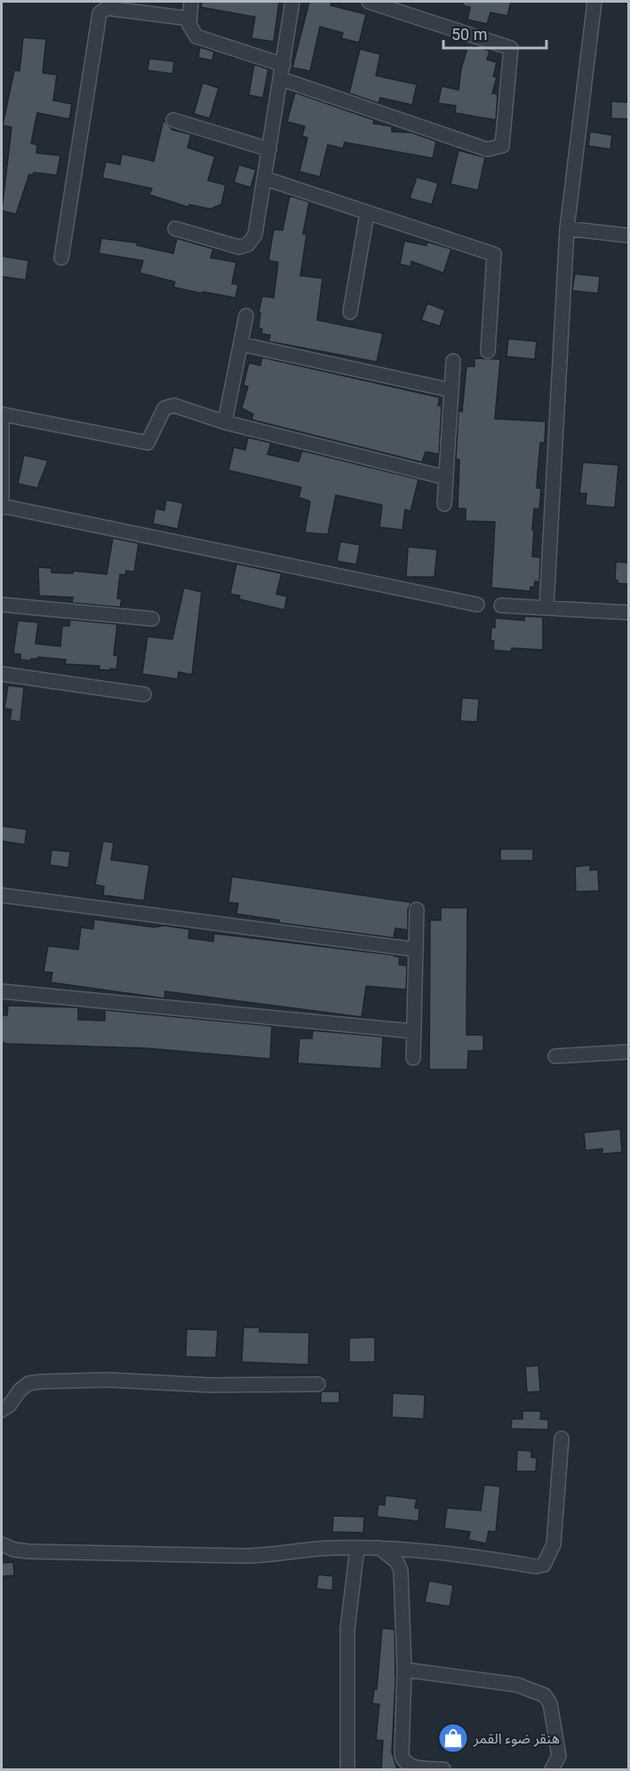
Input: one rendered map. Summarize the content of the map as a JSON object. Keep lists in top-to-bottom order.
{
  "places": {
    "shop": ["هنقر ضوء القمر"]
  },
  "scale_bar": "50 m"
}
